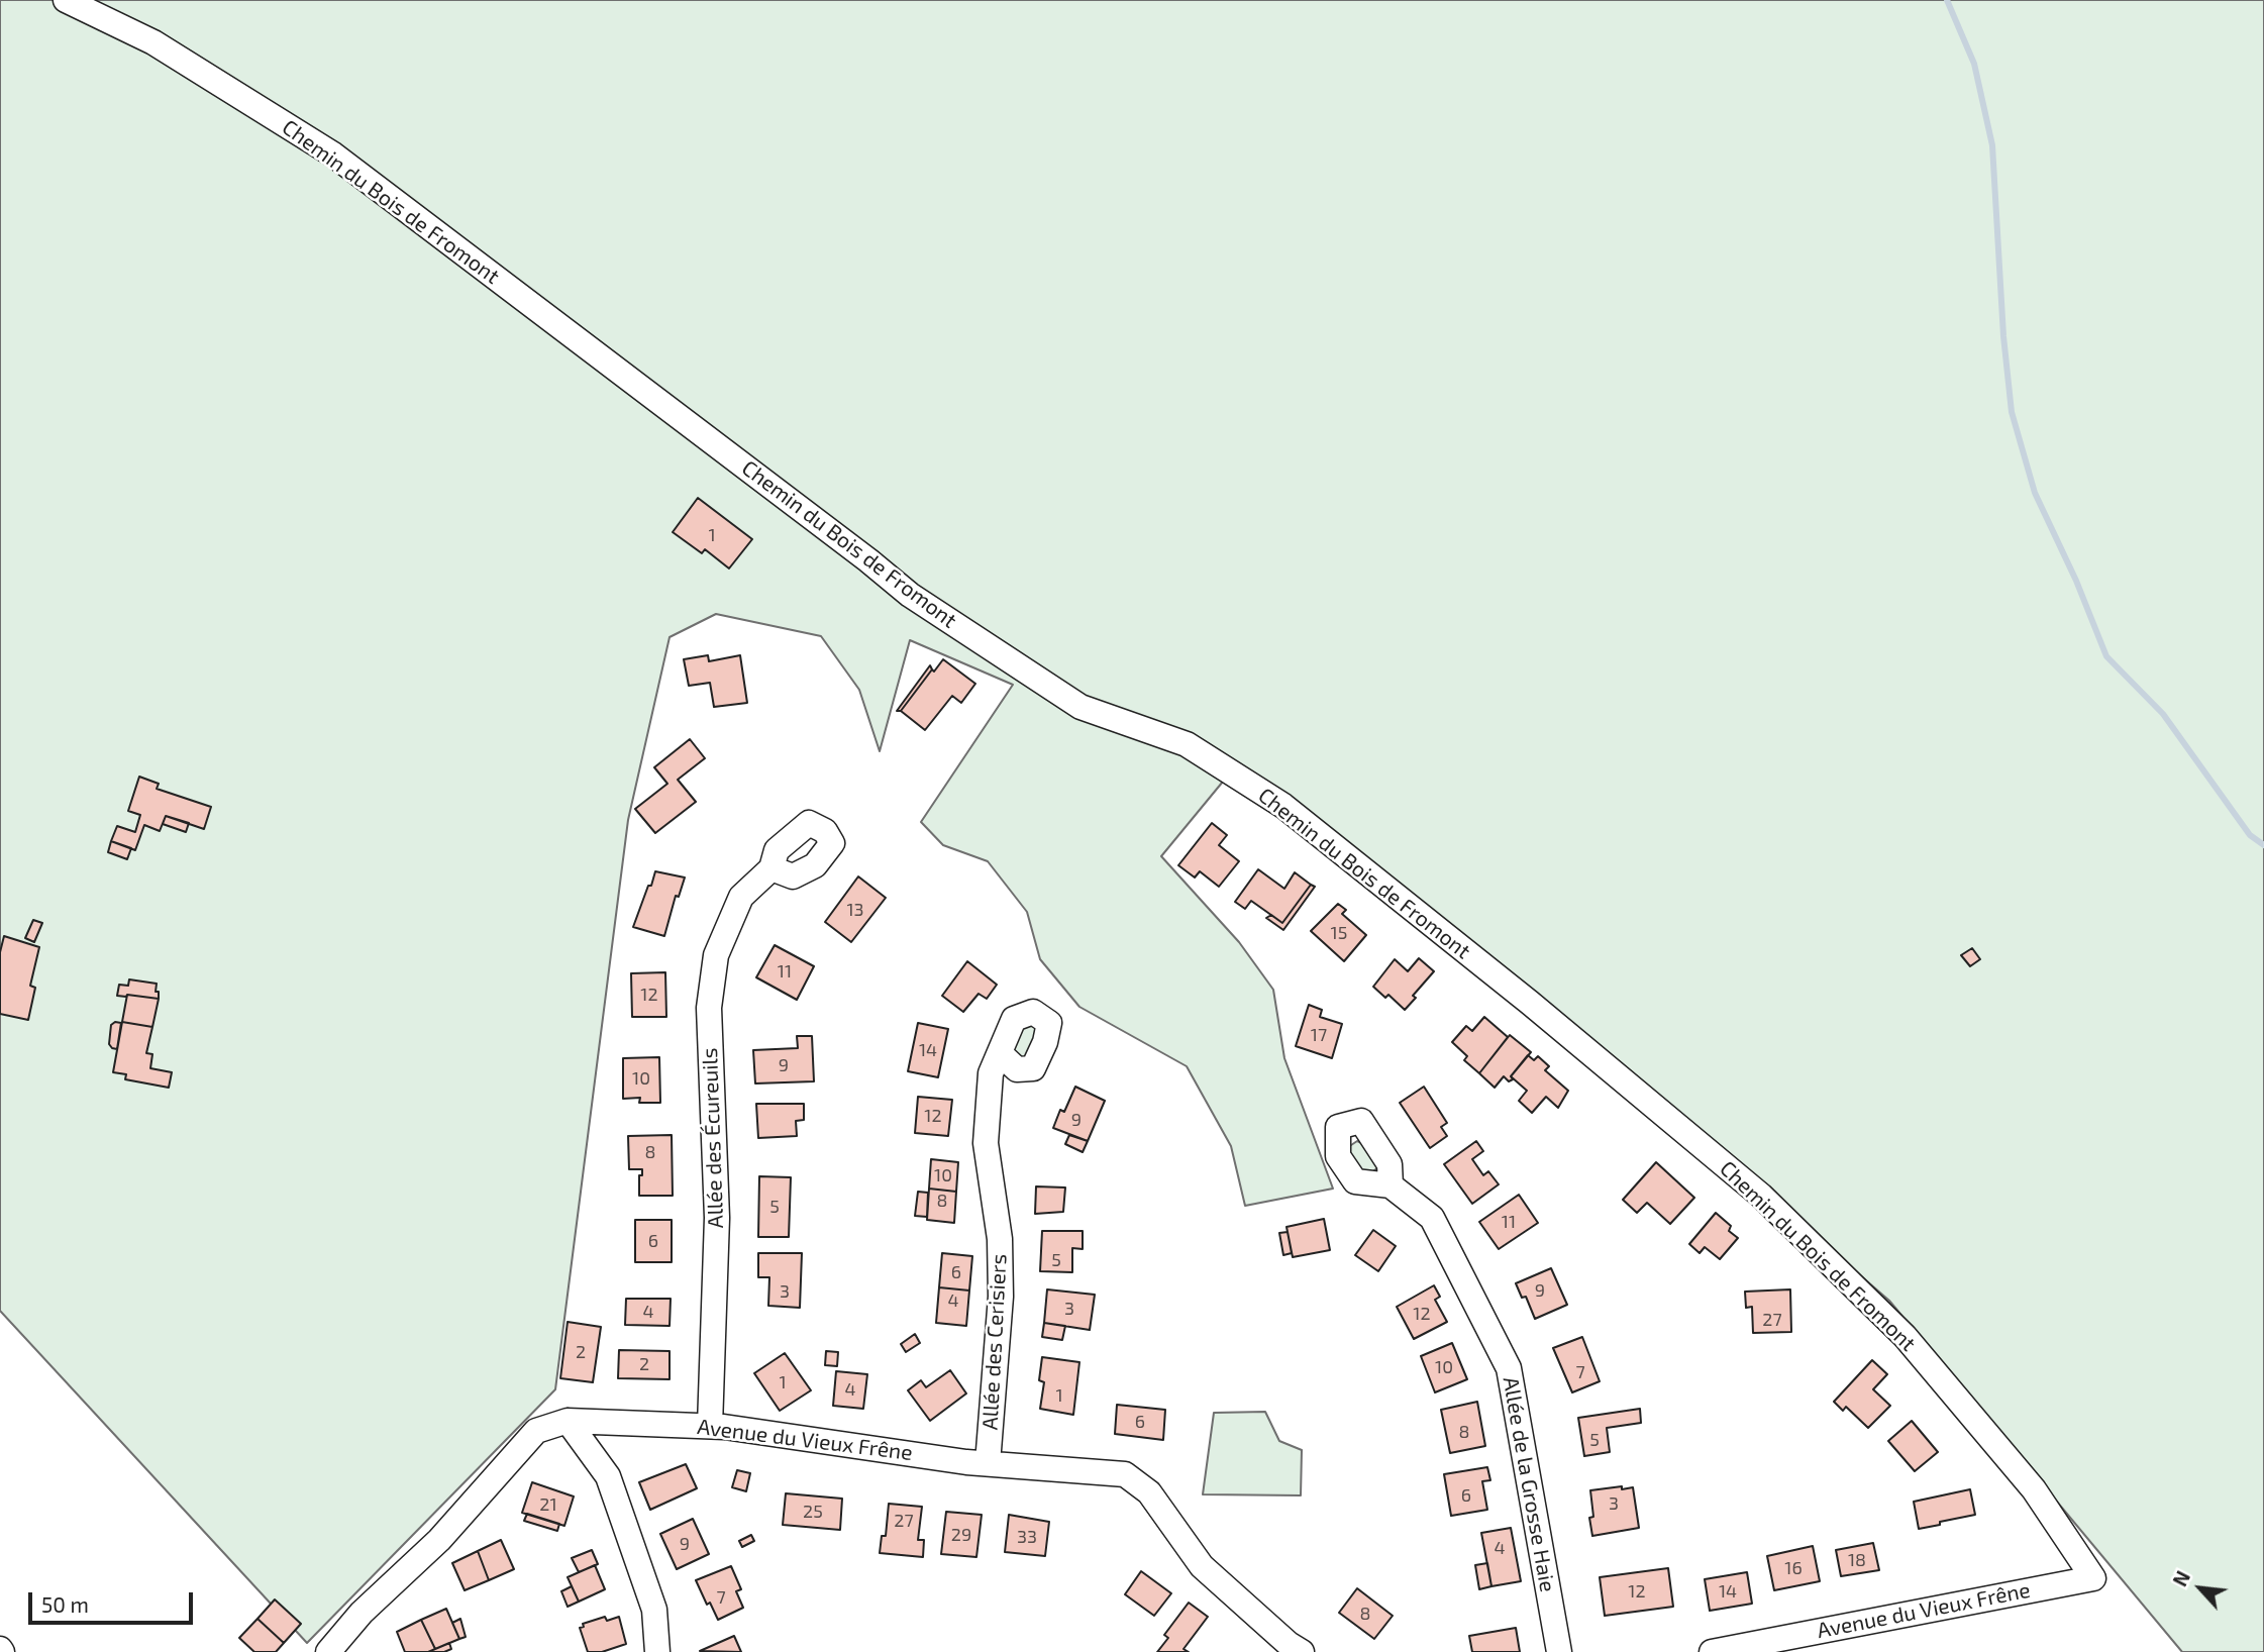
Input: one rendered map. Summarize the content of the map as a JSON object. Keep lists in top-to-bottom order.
{
  "streets": {
    "street": [
      "Chemin du Bois de Fromont",
      "Allée des Écureuils",
      "Allée des Cerisiers",
      "Avenue du Vieux Frêne",
      "Allée de la Grosse Haie"
    ]
  },
  "crossings": [
    ["Chemin du Bois de Fromont", "Avenue du Vieux Frêne"],
    ["Allée des Écureuils", "Avenue du Vieux Frêne"],
    ["Allée des Cerisiers", "Avenue du Vieux Frêne"]
  ],
  "house_numbers": [
    "1",
    "13",
    "15",
    "11",
    "12",
    "17",
    "14",
    "9",
    "10",
    "12",
    "9",
    "8",
    "10",
    "8",
    "5",
    "11",
    "6",
    "5",
    "6",
    "9",
    "3",
    "4",
    "3",
    "4",
    "12",
    "27",
    "2",
    "2",
    "10",
    "7",
    "1",
    "4",
    "1",
    "6",
    "8",
    "5",
    "6",
    "3",
    "21",
    "25",
    "27",
    "29",
    "33",
    "9",
    "4",
    "18",
    "16",
    "12",
    "14",
    "7",
    "8"
  ],
  "scale_bar": "50 m",
  "north": "top left"
}
